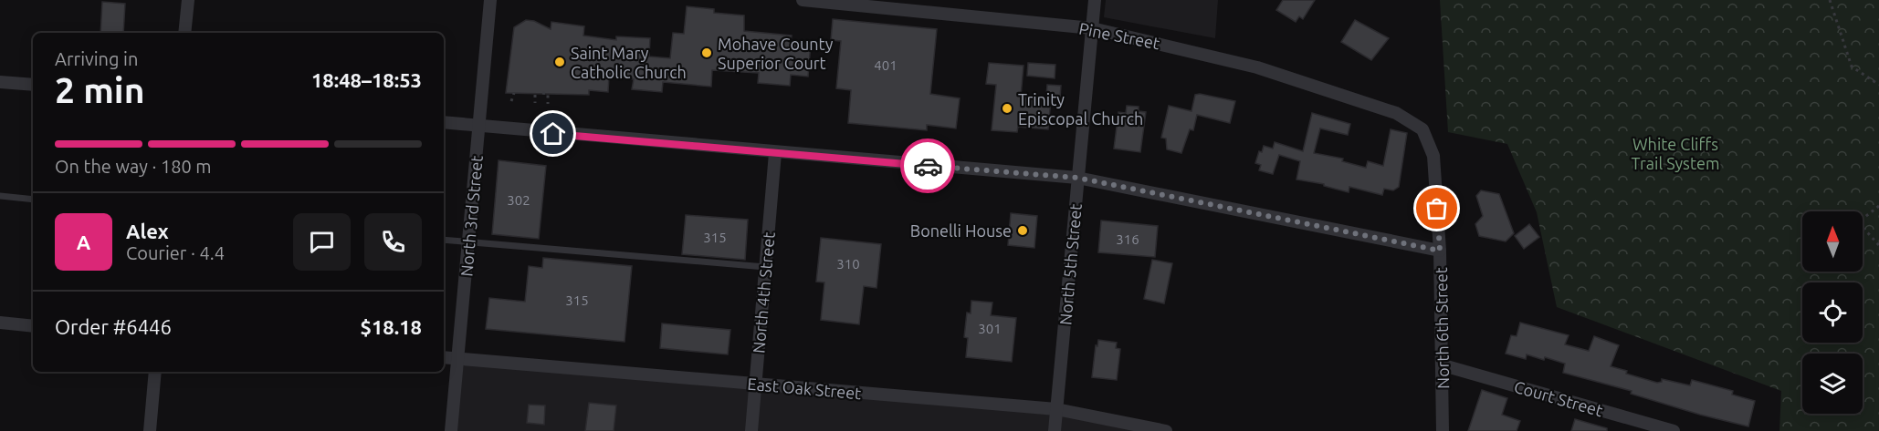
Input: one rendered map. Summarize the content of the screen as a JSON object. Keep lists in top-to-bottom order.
{
  "streets": {
    "street": [
      "Pine Street",
      "North 3rd Street",
      "North 5th Street",
      "North 4th Street",
      "North 6th Street",
      "East Oak Street",
      "Court Street"
    ]
  },
  "crossings": [
    ["Pine Street", "North 5th Street"],
    ["Pine Street", "North 6th Street"],
    ["North 3rd Street", "East Oak Street"],
    ["North 5th Street", "East Oak Street"],
    ["North 4th Street", "East Oak Street"],
    ["North 6th Street", "Court Street"]
  ],
  "parks": ["White Cliffs Trail System"],
  "places": [
    "Mohave County Superior Court",
    "Saint Mary Catholic Church",
    "Trinity Episcopal Church",
    "Bonelli House"
  ],
  "house_numbers": [
    "401",
    "302",
    "315",
    "316",
    "310",
    "315",
    "301"
  ],
  "north": "top",
  "page": {
    "heading": ["2 min", "Arriving in", "18:48–18:53"],
    "panel": [
      "Alex",
      "Courier · 4.4",
      "Order #6446",
      "$18.18"
    ],
    "bar": "On the way · 180 m",
    "round": "A"
  }
}
